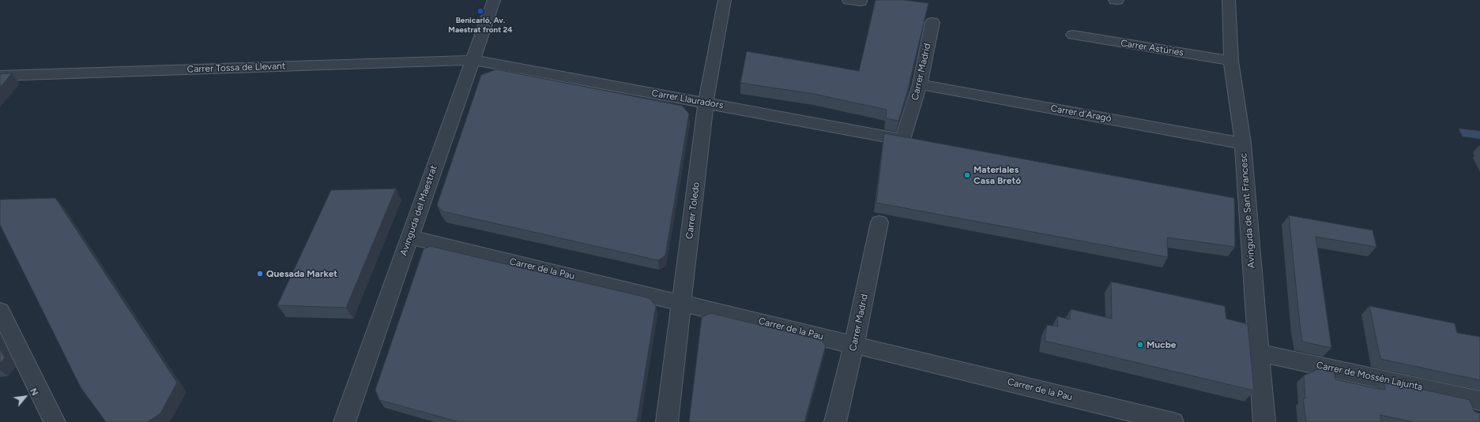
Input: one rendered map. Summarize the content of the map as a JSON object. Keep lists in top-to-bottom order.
{
  "streets": {
    "street": [
      "Carrer Astúries",
      "Carrer Tossa de Llevant",
      "Carrer Madrid",
      "Carrer Llauradors",
      "Carrer d'Aragó",
      "Avinguda del Maestrat",
      "Carrer Toledo",
      "Avinguda de Sant Francesc",
      "Carrer de la Pau",
      "Carrer de Mossèn Lajunta"
    ]
  },
  "crossings": [
    ["Carrer Astúries", "Avinguda de Sant Francesc"],
    ["Carrer Tossa de Llevant", "Carrer Llauradors"],
    ["Carrer Tossa de Llevant", "Avinguda del Maestrat"],
    ["Carrer Madrid", "Carrer Llauradors"],
    ["Carrer Madrid", "Carrer d'Aragó"],
    ["Carrer Madrid", "Carrer de la Pau"],
    ["Carrer Llauradors", "Avinguda del Maestrat"],
    ["Carrer Llauradors", "Carrer Toledo"],
    ["Carrer d'Aragó", "Avinguda de Sant Francesc"],
    ["Avinguda del Maestrat", "Carrer de la Pau"],
    ["Carrer Toledo", "Carrer de la Pau"],
    ["Avinguda de Sant Francesc", "Carrer de Mossèn Lajunta"]
  ],
  "places": [
    "Benicarló, Av. Maestrat front 24",
    "Materiales Casa Bretó",
    "Quesada Market",
    "Mucbe"
  ],
  "north": "top right"
}
